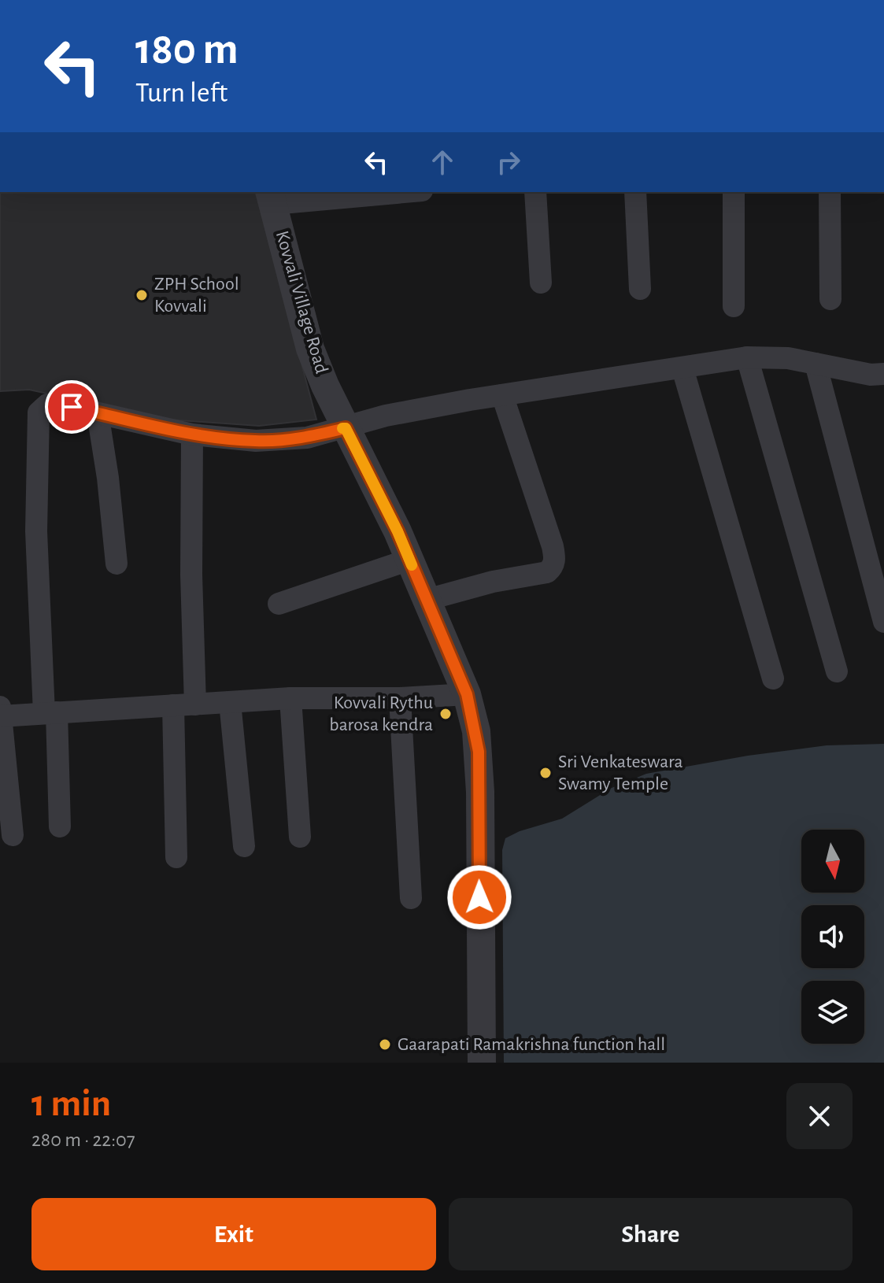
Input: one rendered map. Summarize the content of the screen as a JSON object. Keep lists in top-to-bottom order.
{
  "streets": {
    "street": ["Kovvali Village Road"]
  },
  "places": [
    "ZPH School Kovvali",
    "Kovvali Rythu barosa kendra",
    "Sri Venkateswara Swamy Temple",
    "Gaarapati Ramakrishna function hall"
  ],
  "north": "bottom",
  "page": {
    "turn": ["180 m", "Turn left"],
    "heading": ["1 min", "280 m · 22:07"],
    "buttons": ["Exit", "Share"]
  }
}
